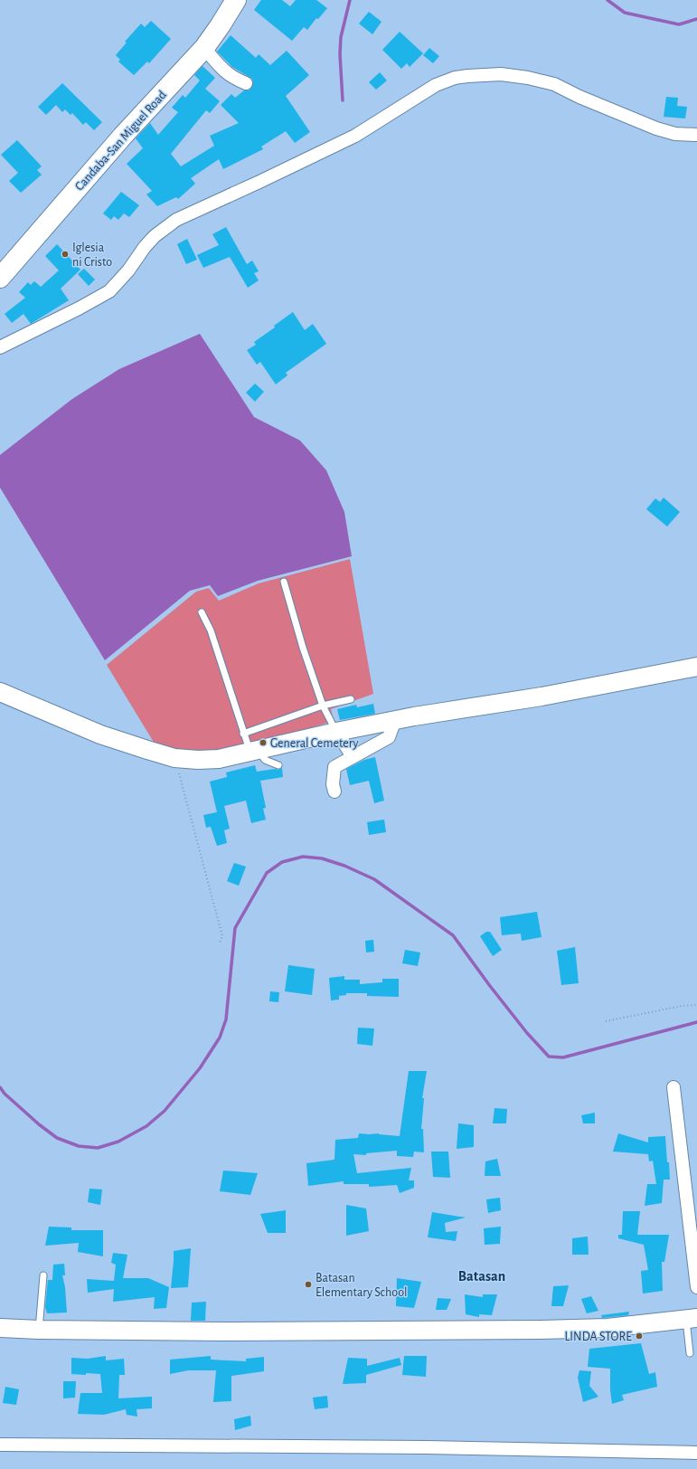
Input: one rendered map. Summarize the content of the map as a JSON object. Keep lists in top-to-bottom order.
{
  "streets": {
    "main road": ["Candaba-San Miguel Road"]
  },
  "districts": ["Batasan"],
  "places": [
    "Iglesia ni Cristo",
    "General Cemetery",
    "Batasan Elementary School",
    "LINDA STORE"
  ]
}
